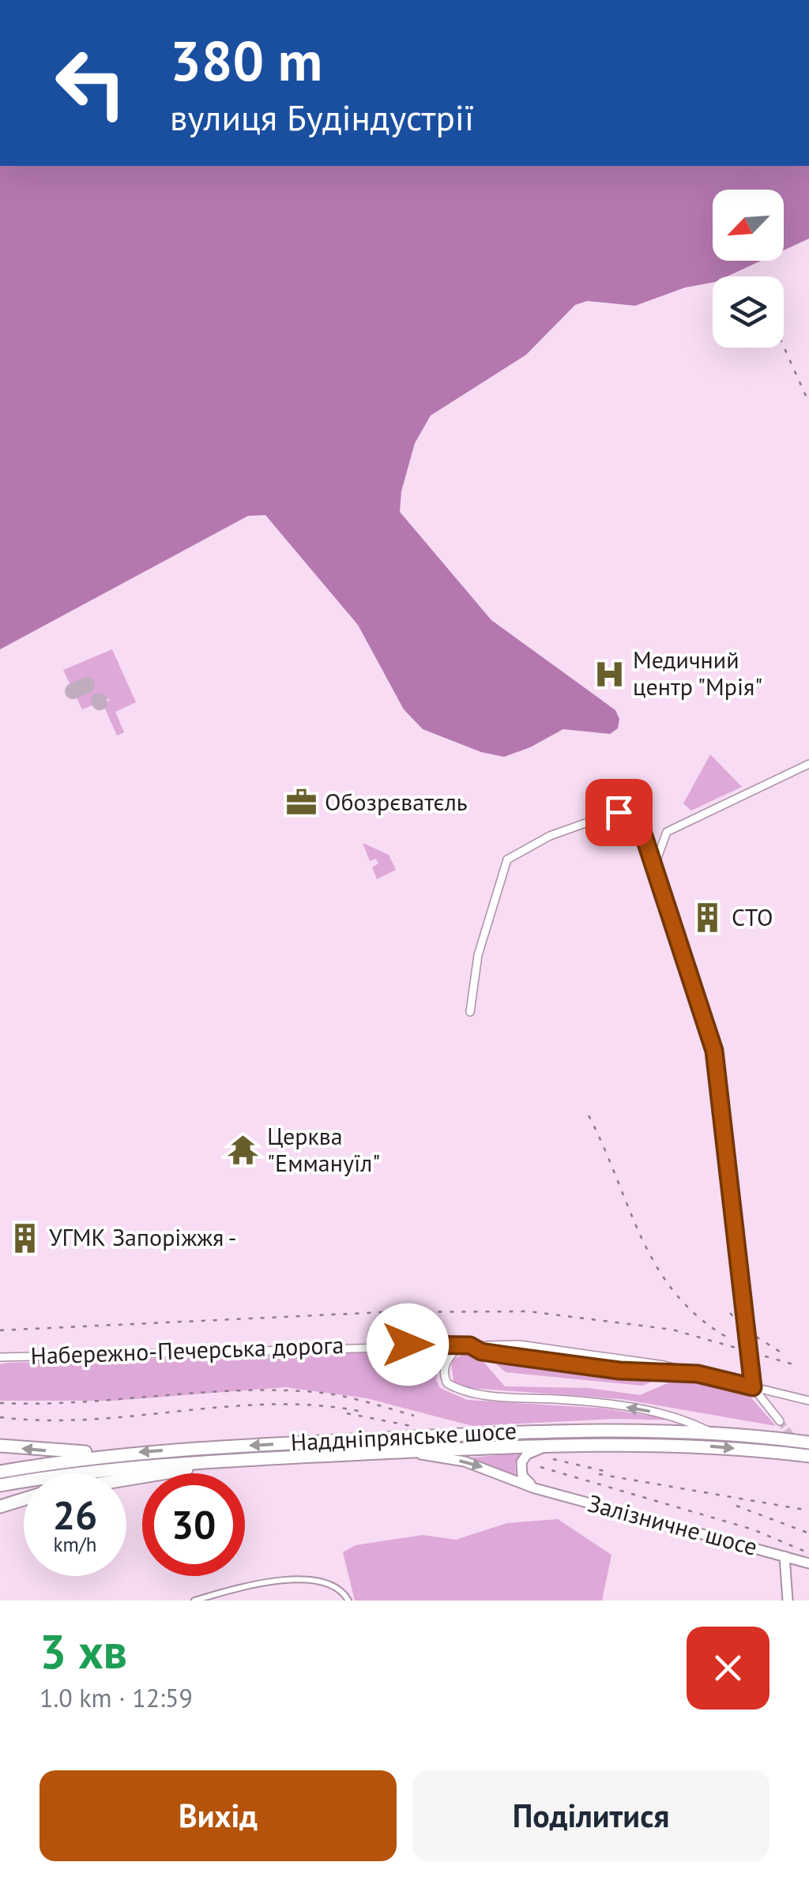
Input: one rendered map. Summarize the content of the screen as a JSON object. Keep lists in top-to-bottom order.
{
  "streets": {
    "main road": ["Наддніпрянське шосе"],
    "street": ["Набережно-Печерська дорога", "Залізничне шосе"]
  },
  "crossings": [
    ["Наддніпрянське шосе", "Залізничне шосе"]
  ],
  "places": {
    "hospital": ["Медичний центр \"Мрія\""],
    "office": ["Обозрєватєль"],
    "building": ["СТО", "УГМК Запоріжжя -"],
    "temple": ["Церква \"Еммануїл\""]
  },
  "north": "bottom left",
  "page": {
    "turn": ["380 m", "вулиця Будіндустрії"],
    "speed": "26 km/h",
    "limit": "30",
    "heading": ["3 хв", "1.0 km · 12:59"],
    "buttons": ["Вихід", "Поділитися"]
  }
}
